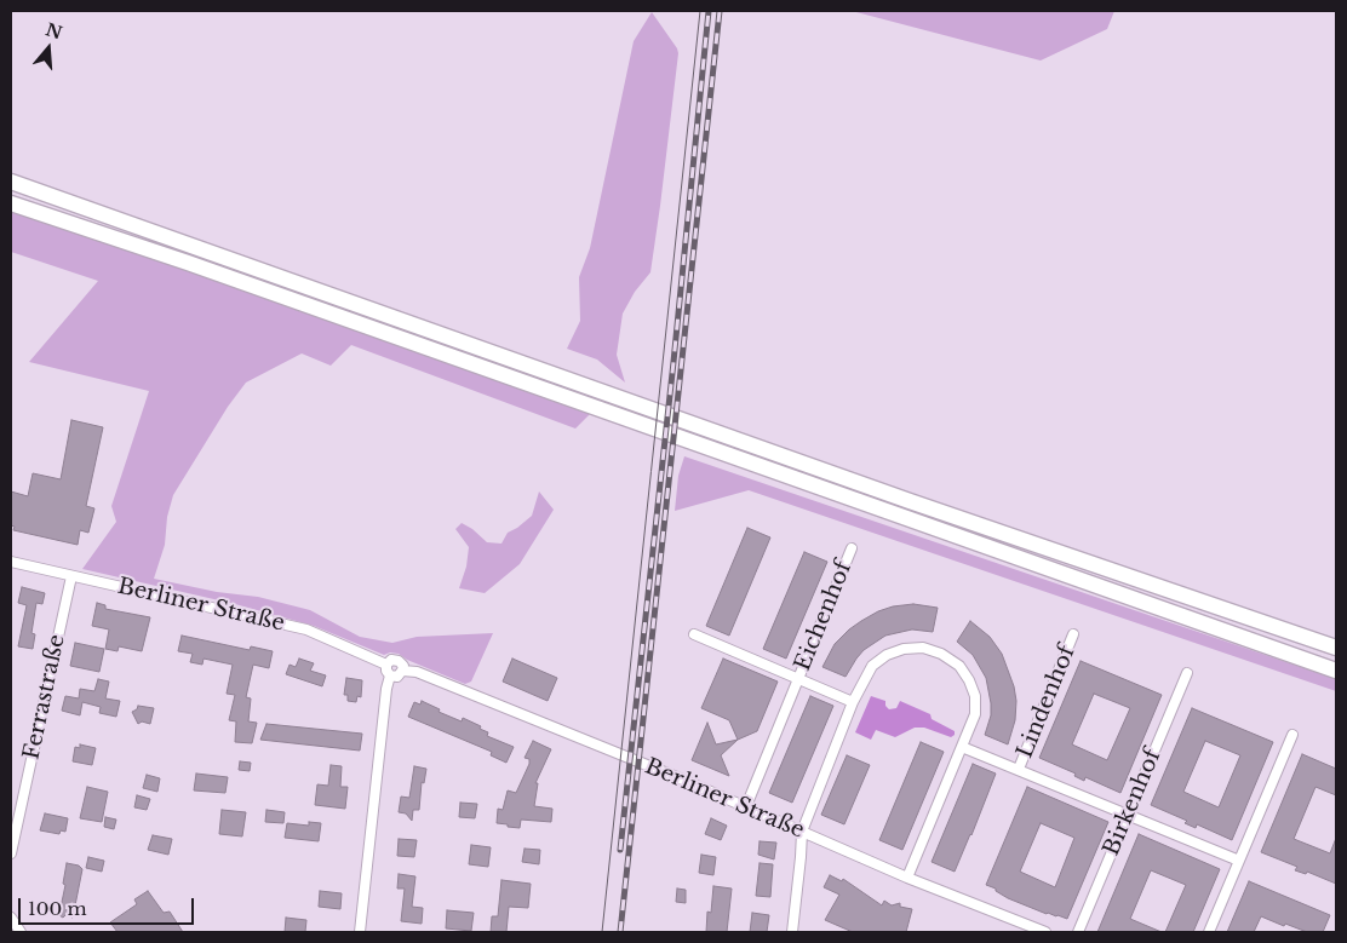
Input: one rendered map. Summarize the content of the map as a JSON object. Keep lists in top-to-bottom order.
{
  "streets": {
    "street": [
      "Berliner Straße",
      "Eichenhof",
      "Ferrastraße",
      "Lindenhof",
      "Birkenhof"
    ]
  },
  "crossings": [
    ["Berliner Straße", "Ferrastraße"]
  ],
  "scale_bar": "100 m",
  "north": "top"
}
